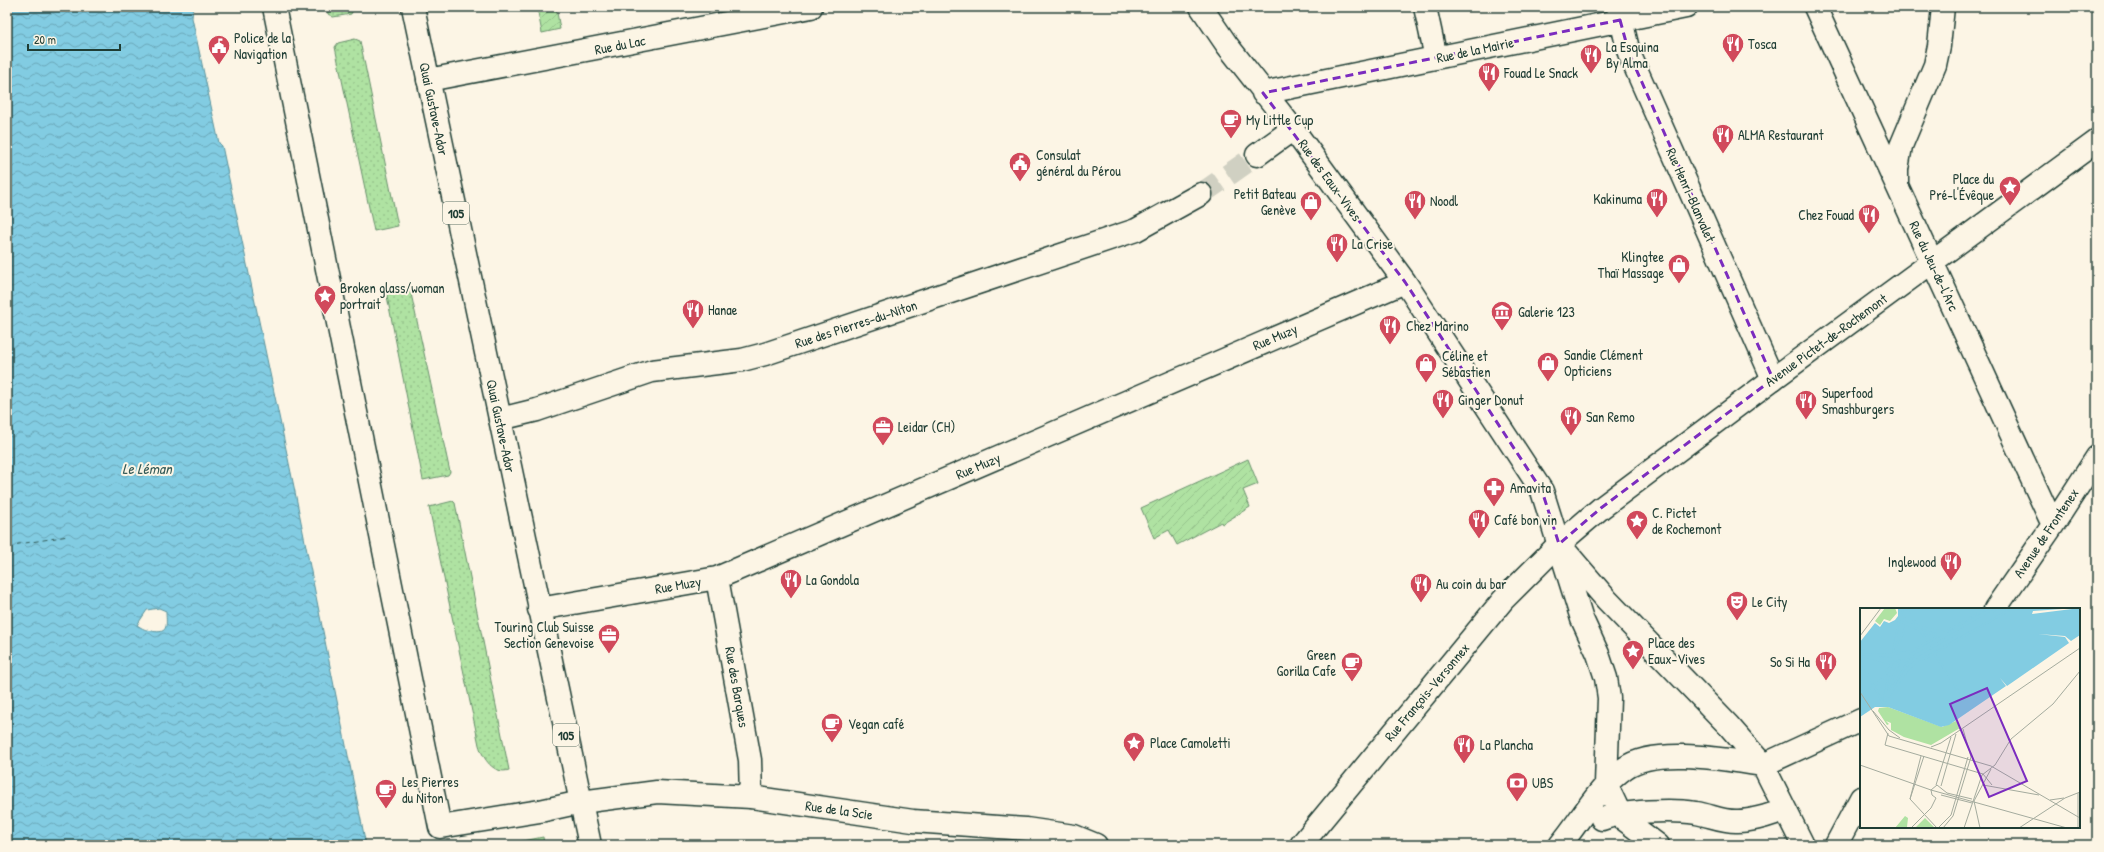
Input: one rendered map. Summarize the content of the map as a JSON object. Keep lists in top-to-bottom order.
{
  "streets": {
    "street": [
      "Rue du Lac",
      "Rue de la Mairie",
      "Quai Gustave-Ador",
      "Rue des Eaux-Vives",
      "Rue Henri-Blanvalet",
      "105",
      "Rue du Jeu-de-l'Arc",
      "Rue des Pierres-du-Niton",
      "Rue Muzy",
      "Avenue Pictet-de-Rochemont",
      "Avenue de Frontenex",
      "Rue des Barques",
      "Rue François-Versonnex",
      "Rue de la Scie"
    ]
  },
  "crossings": [
    ["Rue du Lac", "Quai Gustave-Ador"],
    ["Rue de la Mairie", "Rue des Eaux-Vives"],
    ["Rue de la Mairie", "Rue Henri-Blanvalet"],
    ["Quai Gustave-Ador", "Rue des Pierres-du-Niton"],
    ["Quai Gustave-Ador", "Rue Muzy"],
    ["Quai Gustave-Ador", "Rue de la Scie"],
    ["Rue des Eaux-Vives", "Rue Muzy"],
    ["Rue des Eaux-Vives", "Avenue Pictet-de-Rochemont"],
    ["Rue des Eaux-Vives", "Rue François-Versonnex"],
    ["Rue Henri-Blanvalet", "Avenue Pictet-de-Rochemont"],
    ["Rue du Jeu-de-l'Arc", "Avenue Pictet-de-Rochemont"],
    ["Rue du Jeu-de-l'Arc", "Avenue de Frontenex"],
    ["Rue Muzy", "Rue des Barques"],
    ["Avenue Pictet-de-Rochemont", "Rue François-Versonnex"],
    ["Rue des Barques", "Rue de la Scie"]
  ],
  "water": ["Le Léman"],
  "places": {
    "restaurant": [
      "Tosca",
      "La Esquina By Alma",
      "Fouad Le Snack",
      "ALMA Restaurant",
      "Kakinuma",
      "Noodl",
      "Chez Fouad",
      "La Crise",
      "Hanae",
      "Chez Marino",
      "Ginger Donut",
      "Superfood Smashburgers",
      "San Remo",
      "Café bon vin",
      "Inglewood",
      "La Gondola",
      "Au coin du bar",
      "So Si Ha",
      "La Plancha"
    ],
    "public building": ["Police de la Navigation", "Consulat général du Pérou"],
    "cafe": [
      "My Little Cup",
      "Green Gorilla Cafe",
      "Vegan café",
      "Les Pierres du Niton"
    ],
    "place": [
      "Place du Pré-l'Évêque",
      "Broken glass/woman portrait",
      "C. Pictet de Rochemont",
      "Place des Eaux-Vives",
      "Place Camoletti"
    ],
    "shop": [
      "Petit Bateau Genève",
      "Klingtee Thaï Massage",
      "Sandie Clément Opticiens",
      "Céline et Sébastien"
    ],
    "museum": ["Galerie 123"],
    "office": ["Leidar (CH)", "Touring Club Suisse Section Genevoise"],
    "pharmacy": ["Amavita"],
    "theatre": ["Le City"],
    "bank": ["UBS"]
  },
  "scale_bar": "20 m"
}
